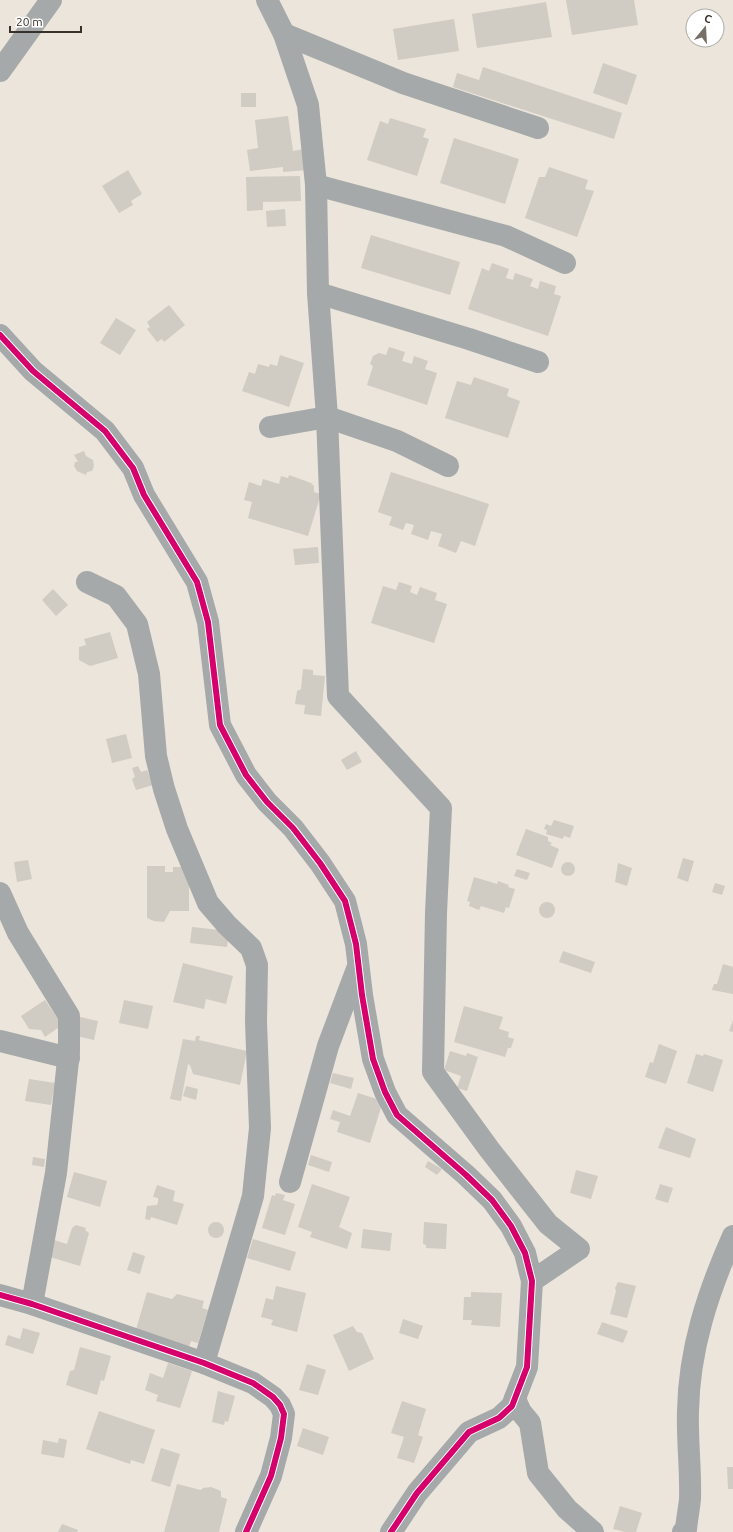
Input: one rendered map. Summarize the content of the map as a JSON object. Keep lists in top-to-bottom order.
{
  "scale_bar": "20 m",
  "north": "top"
}
